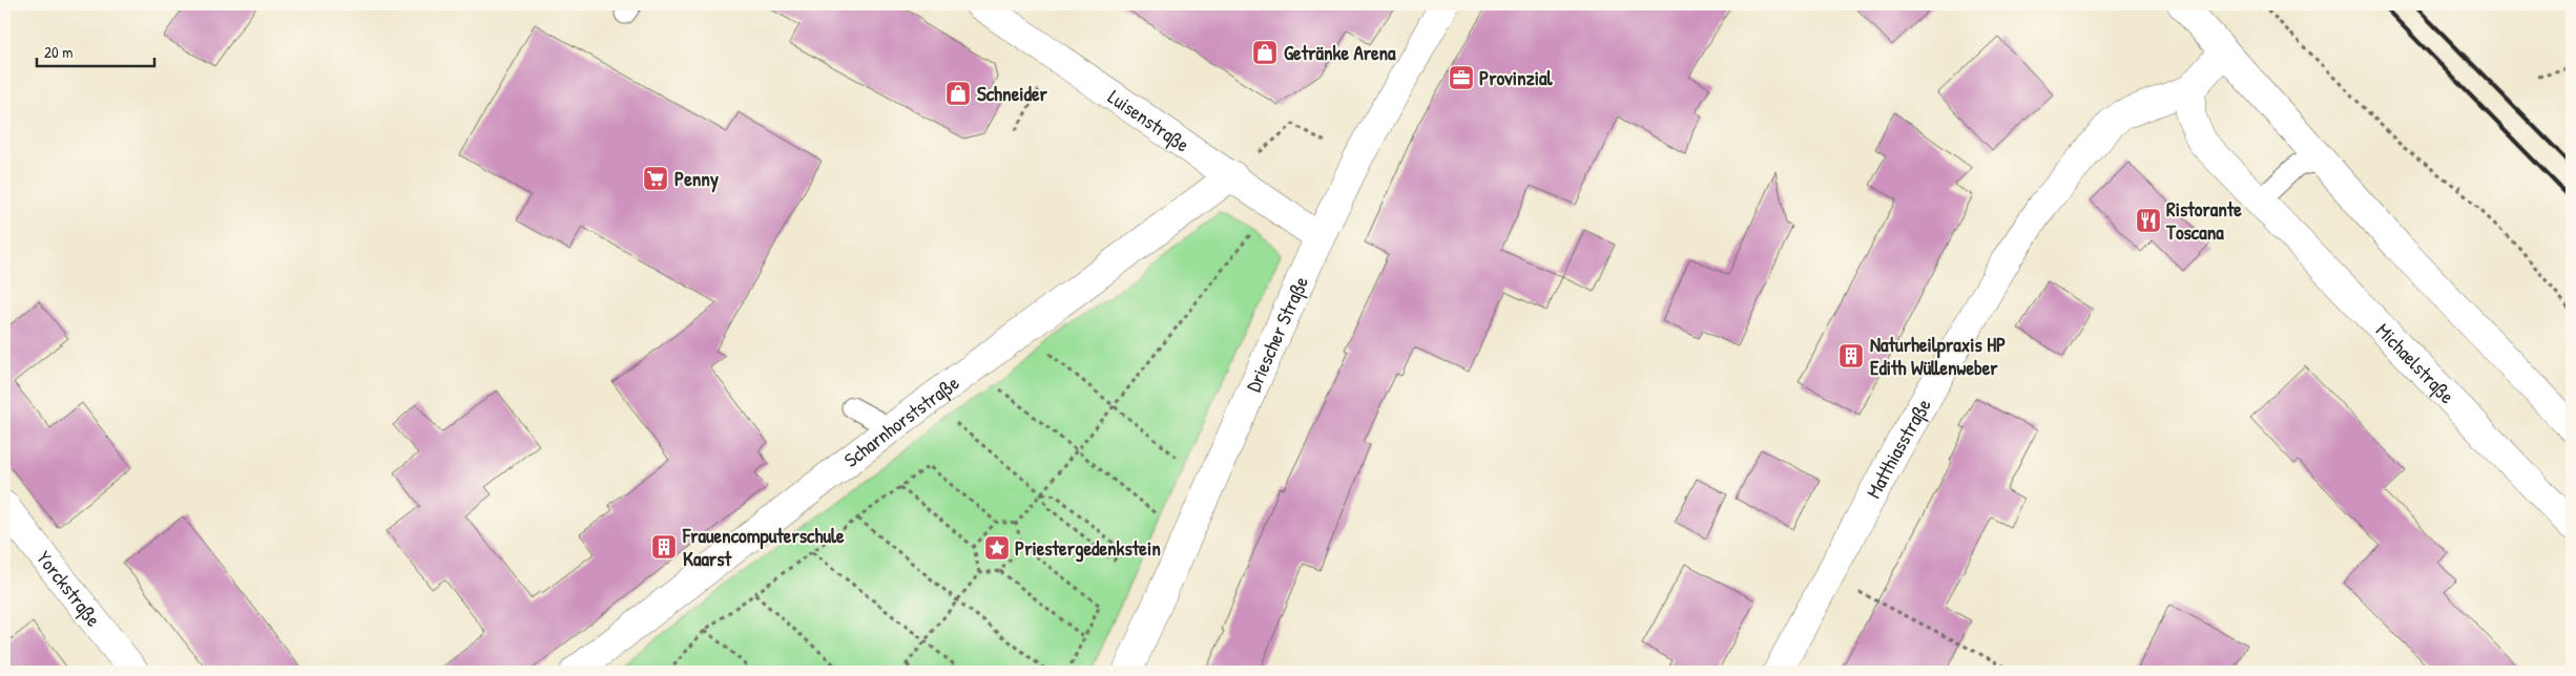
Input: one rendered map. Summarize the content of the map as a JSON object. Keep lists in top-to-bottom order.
{
  "streets": {
    "street": [
      "Luisenstraße",
      "Driescher Straße",
      "Michaelstraße",
      "Scharnhorststraße",
      "Matthiasstraße",
      "Yorckstraße"
    ]
  },
  "crossings": [
    ["Luisenstraße", "Driescher Straße"],
    ["Luisenstraße", "Scharnhorststraße"],
    ["Michaelstraße", "Matthiasstraße"]
  ],
  "places": {
    "shop": ["Getränke Arena", "Schneider"],
    "office": ["Provinzial"],
    "supermarket": ["Penny"],
    "restaurant": ["Ristorante Toscana"],
    "building": ["Naturheilpraxis HP Edith Wüllenweber", "Frauencomputerschule Kaarst"],
    "place": ["Priestergedenkstein"]
  },
  "scale_bar": "20 m"
}
